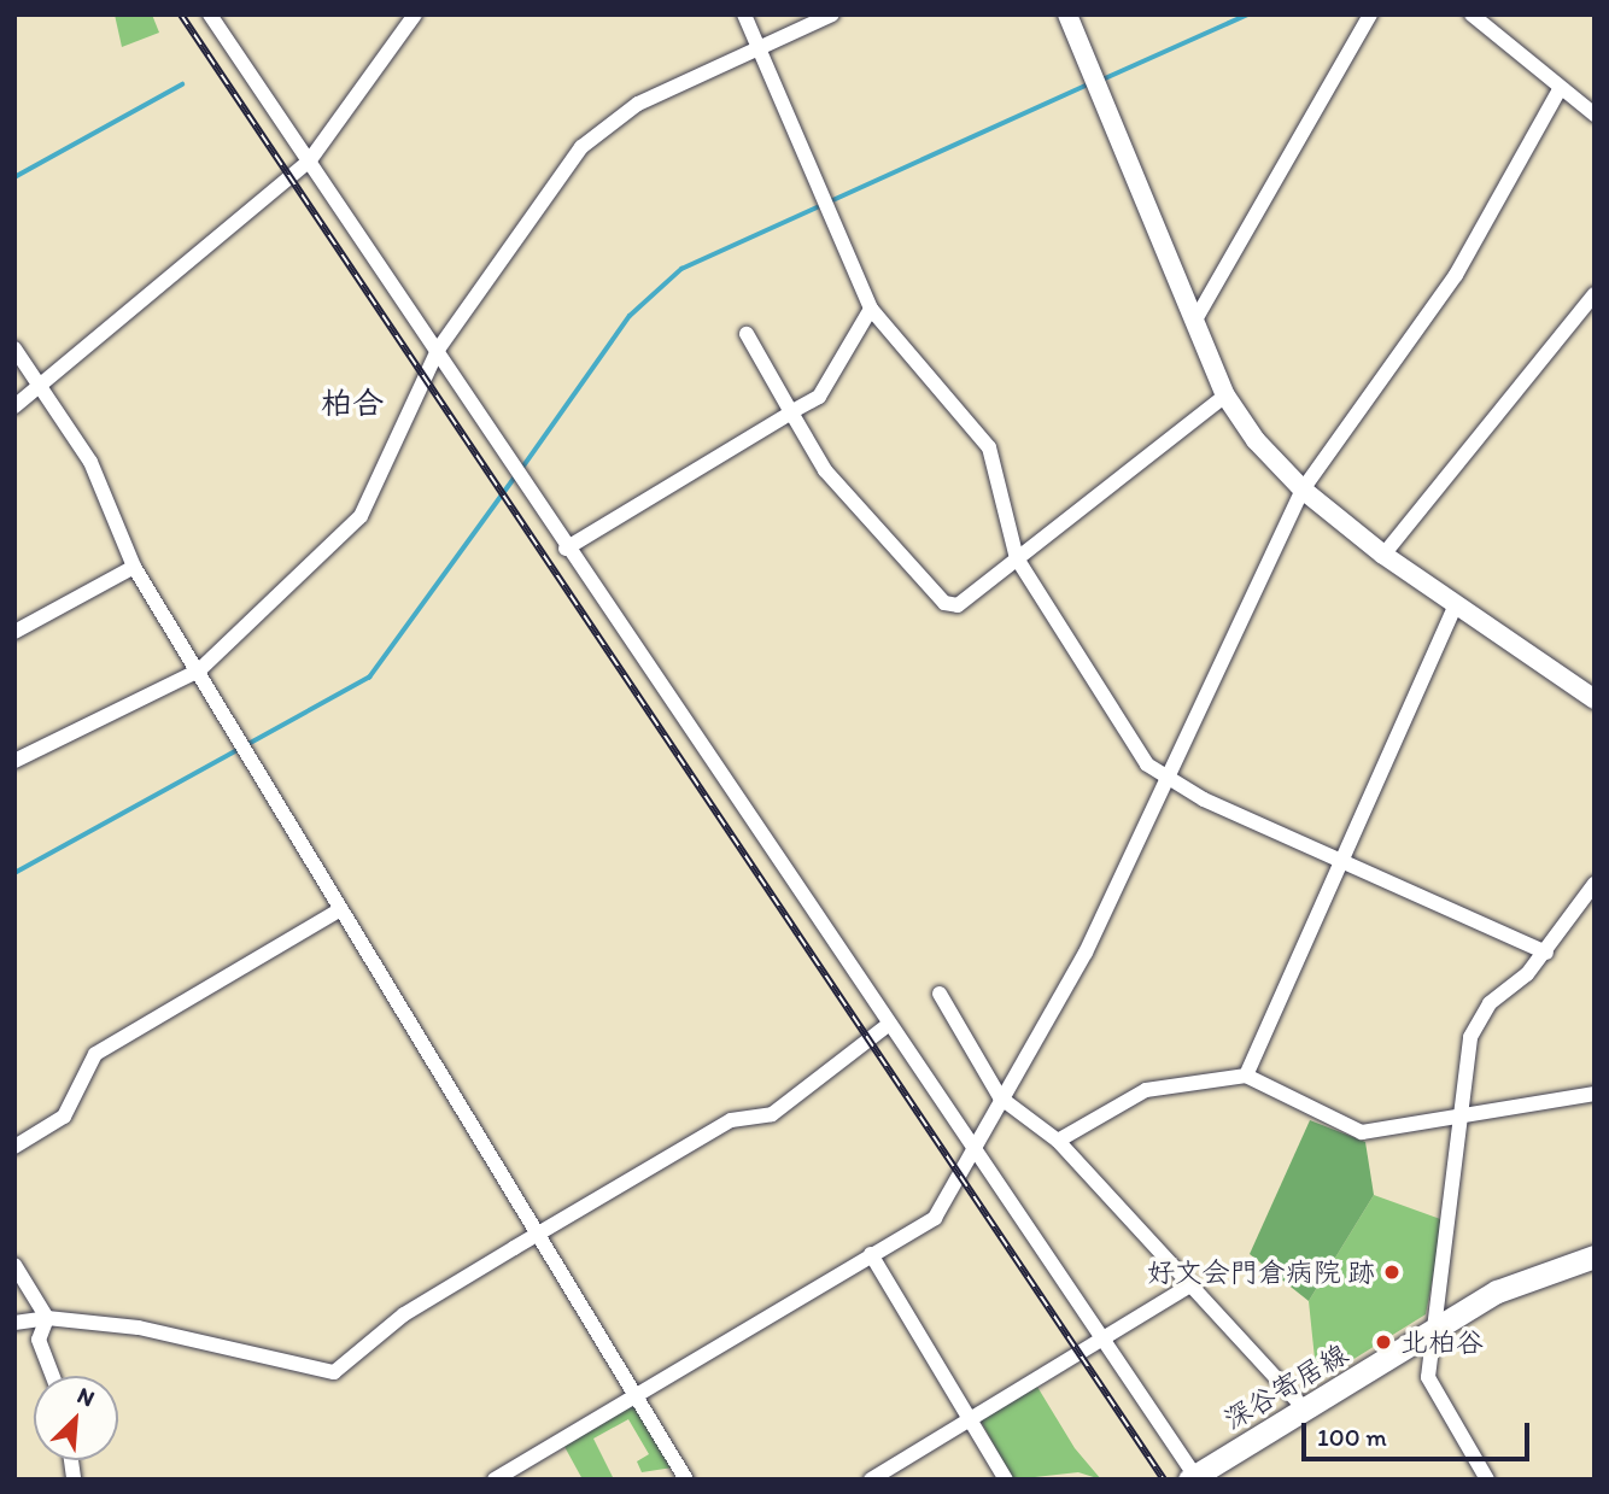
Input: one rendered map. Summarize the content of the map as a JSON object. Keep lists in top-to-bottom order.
{
  "streets": {
    "main road": ["深谷寄居線"]
  },
  "districts": ["柏合"],
  "places": ["好文会門倉病院 跡", "北柏谷"],
  "scale_bar": "100 m",
  "north": "top right"
}
